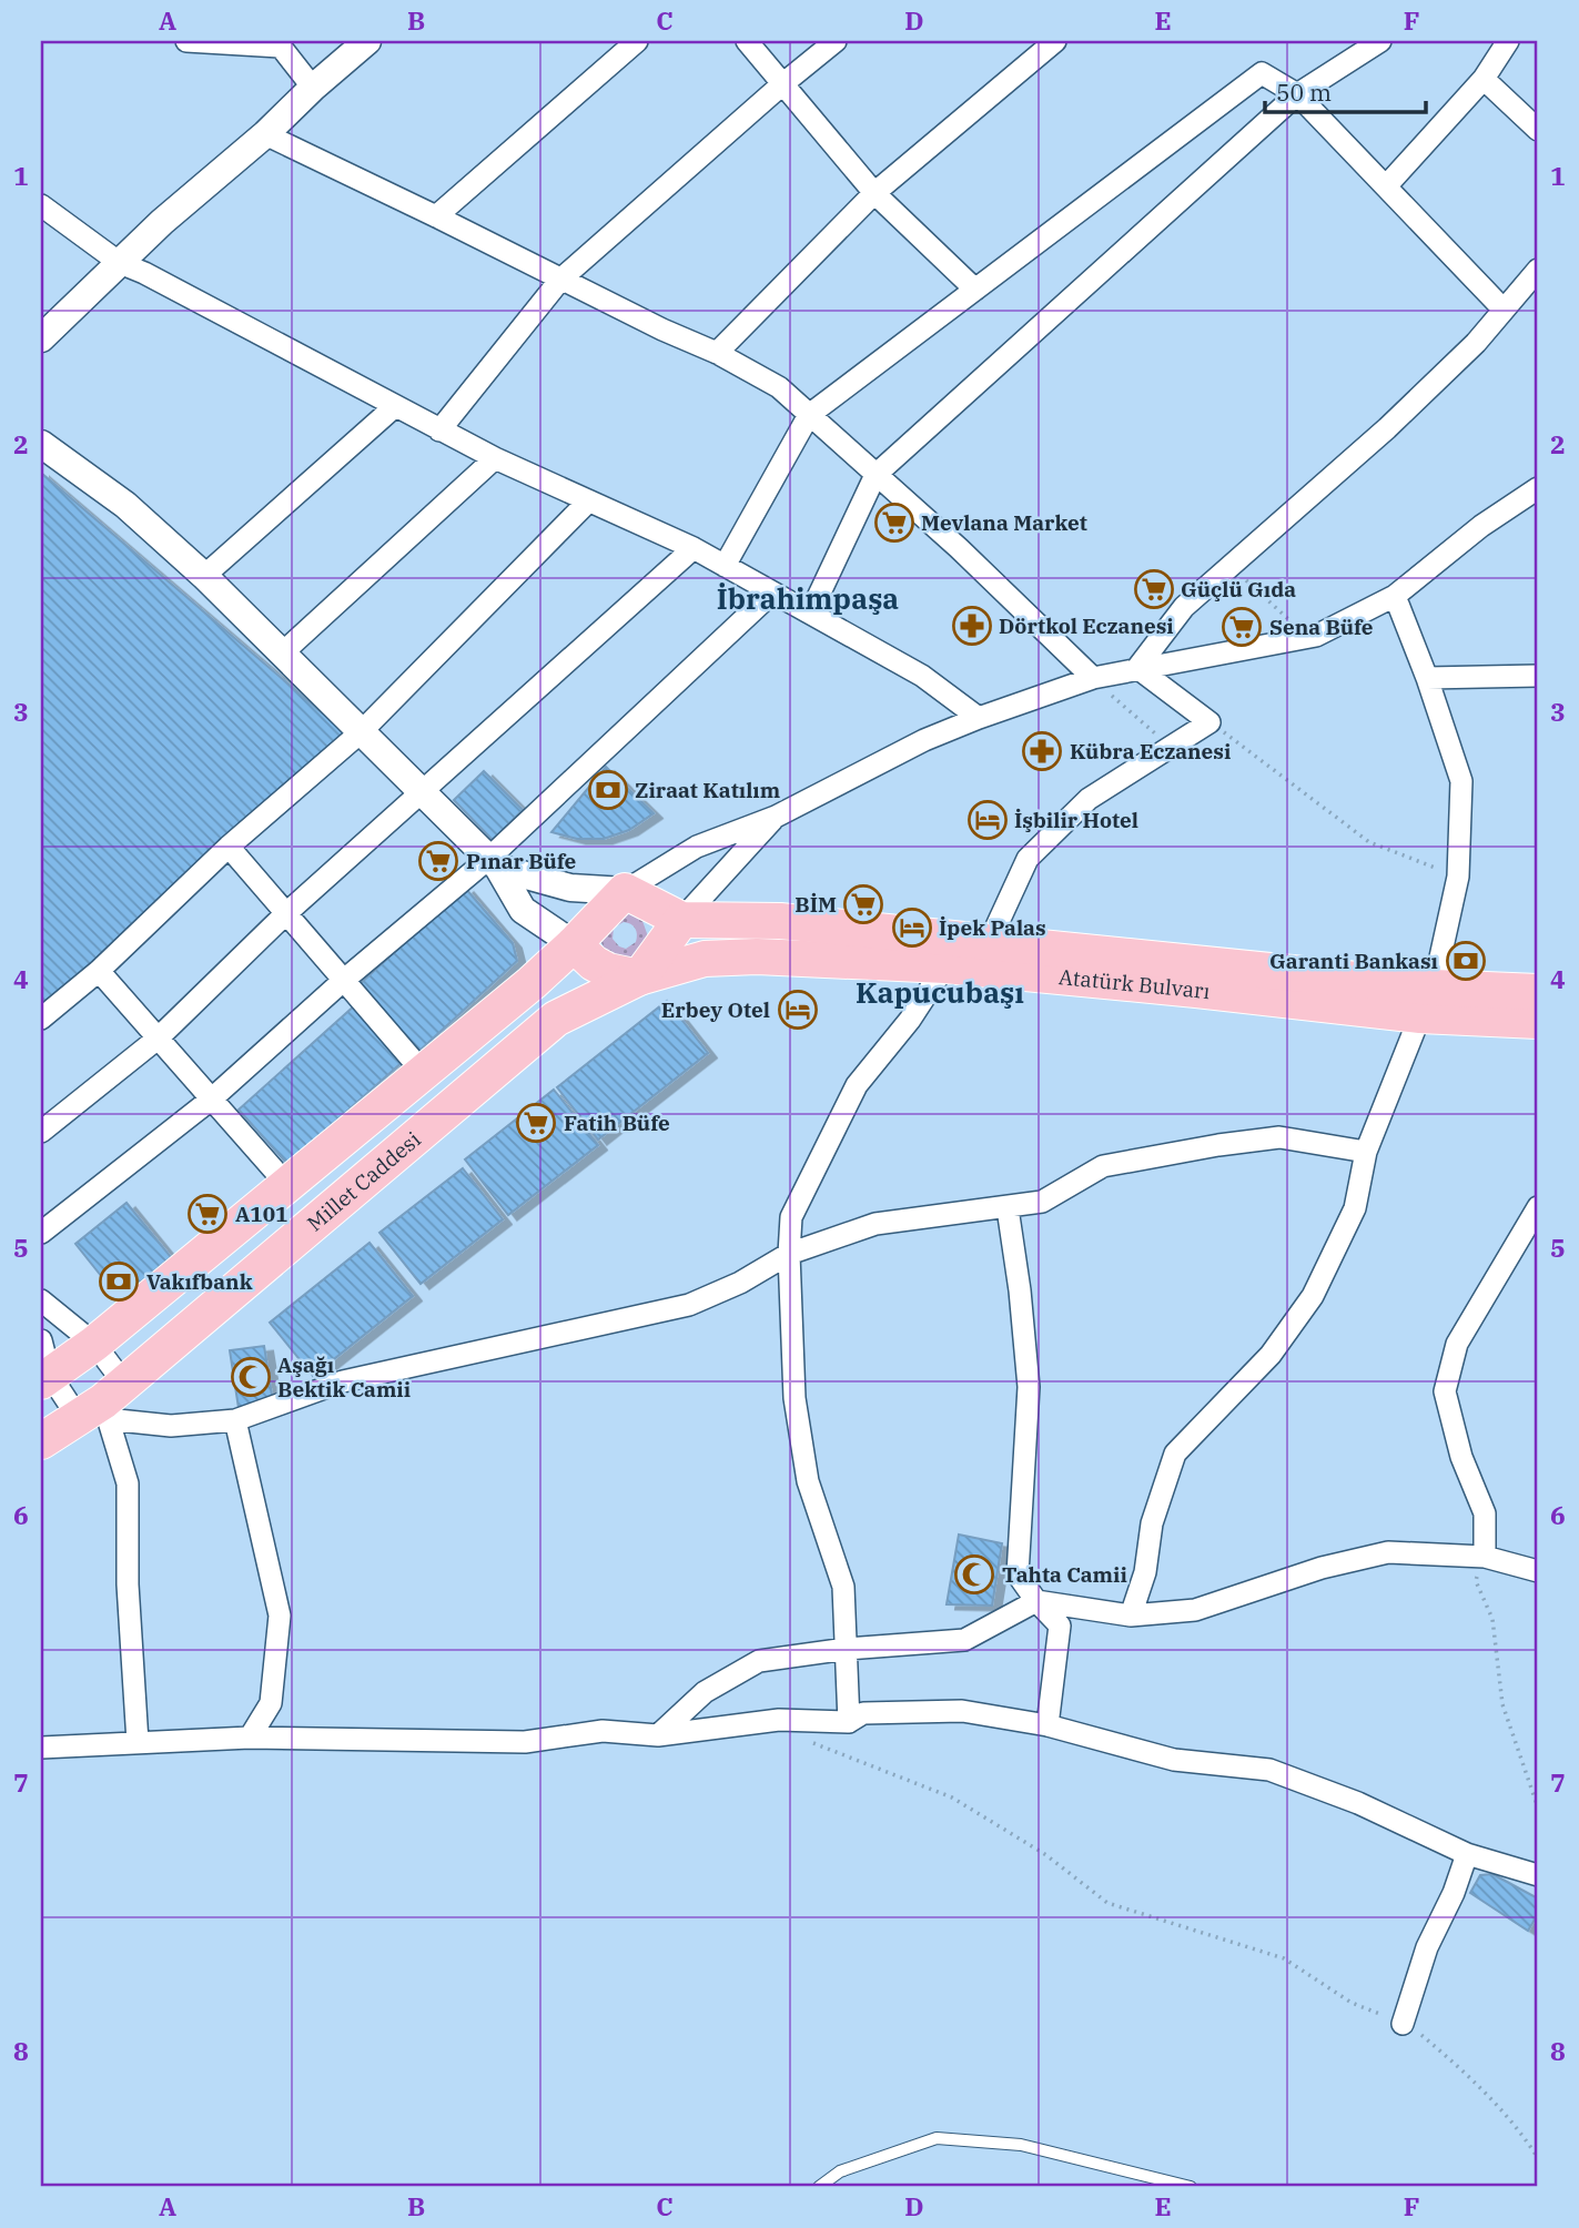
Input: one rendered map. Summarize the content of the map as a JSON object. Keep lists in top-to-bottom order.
{
  "streets": {
    "main road": ["Atatürk Bulvarı", "Millet Caddesi"]
  },
  "crossings": [
    ["Atatürk Bulvarı", "Millet Caddesi"]
  ],
  "districts": ["İbrahimpaşa", "Kapucubaşı"],
  "places": {
    "supermarket": [
      "Mevlana Market",
      "Güçlü Gıda",
      "Sena Büfe",
      "Pınar Büfe",
      "BİM",
      "Fatih Büfe",
      "A101"
    ],
    "pharmacy": ["Dörtkol Eczanesi", "Kübra Eczanesi"],
    "bank": ["Ziraat Katılım", "Garanti Bankası", "Vakıfbank"],
    "hotel": ["İşbilir Hotel", "İpek Palas", "Erbey Otel"],
    "mosque": ["Aşağı Bektik Camii", "Tahta Camii"]
  },
  "scale_bar": "50 m",
  "grid": {
    "columns": [
      "A",
      "B",
      "C",
      "D",
      "E",
      "F"
    ],
    "rows": [
      "1",
      "2",
      "3",
      "4",
      "5",
      "6",
      "7",
      "8"
    ]
  }
}
